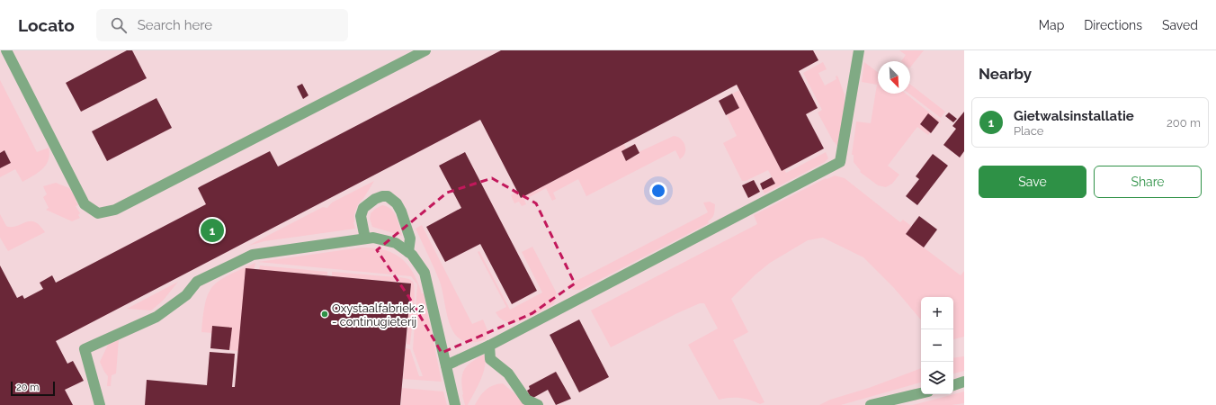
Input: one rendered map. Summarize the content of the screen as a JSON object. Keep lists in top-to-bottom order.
{
  "places": ["Oxystaalfabriek 2 - continugieterij"],
  "scale_bar": "20 m",
  "north": "bottom right",
  "page": {
    "header": "Locato",
    "search": "Search here",
    "nav": ["Map", "Directions", "Saved"],
    "heading": "Nearby",
    "list": [
      {
        "mark": "1",
        "name": "Gietwalsinstallatie",
        "note": "Place",
        "value": "200 m"
      }
    ],
    "buttons": ["Save", "Share"],
    "pins": "1",
    "map_buttons": ["+", "−"],
    "scale": "20 m"
  }
}
